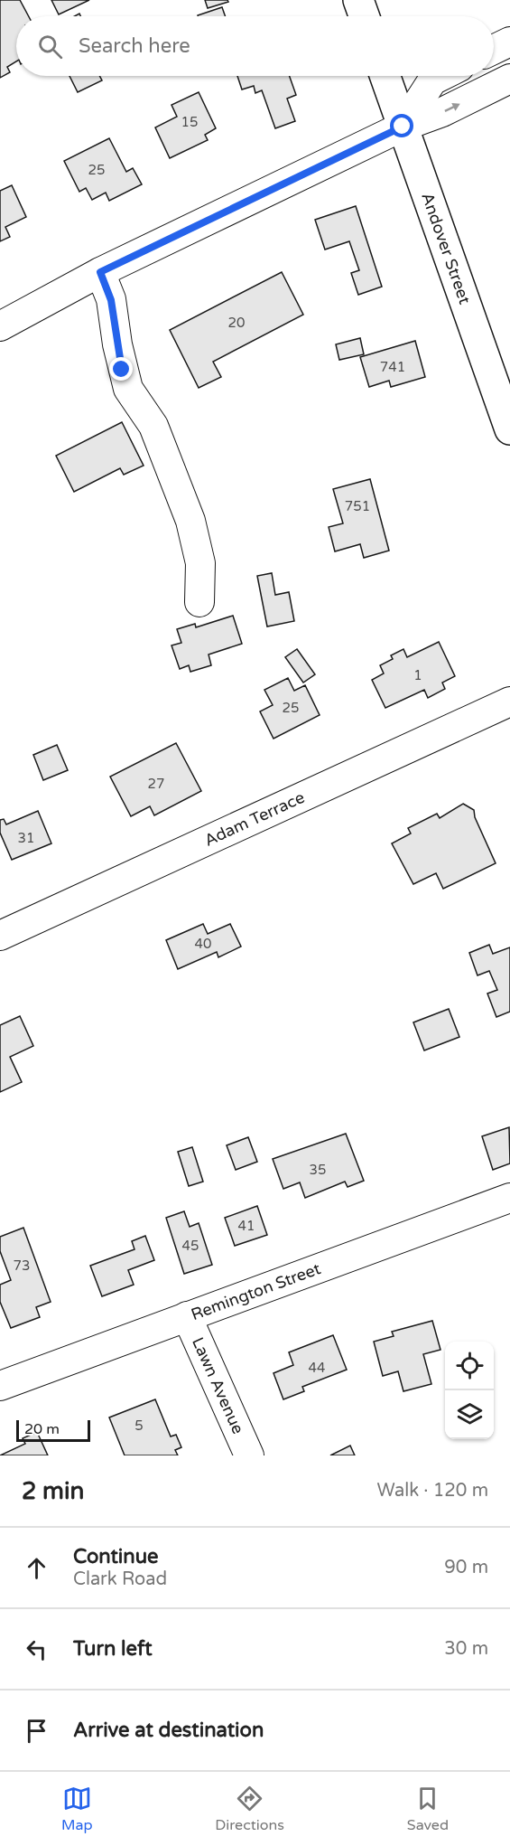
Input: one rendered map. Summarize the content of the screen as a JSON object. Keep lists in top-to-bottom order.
{
  "streets": {
    "main road": ["Andover Street"],
    "street": ["Adam Terrace", "Remington Street", "Lawn Avenue"]
  },
  "crossings": [
    ["Remington Street", "Lawn Avenue"]
  ],
  "house_numbers": [
    "15",
    "25",
    "20",
    "741",
    "751",
    "1",
    "25",
    "27",
    "31",
    "40",
    "35",
    "41",
    "45",
    "73",
    "44",
    "5"
  ],
  "scale_bar": "20 m",
  "page": {
    "search": "Search here",
    "scale": "20 m",
    "heading": ["2 min", "Walk · 120 m"],
    "list": [
      ["Continue", "Clark Road", "90 m"],
      ["Turn left", "30 m"],
      "Arrive at destination"
    ],
    "nav": ["Map", "Directions", "Saved"]
  }
}
